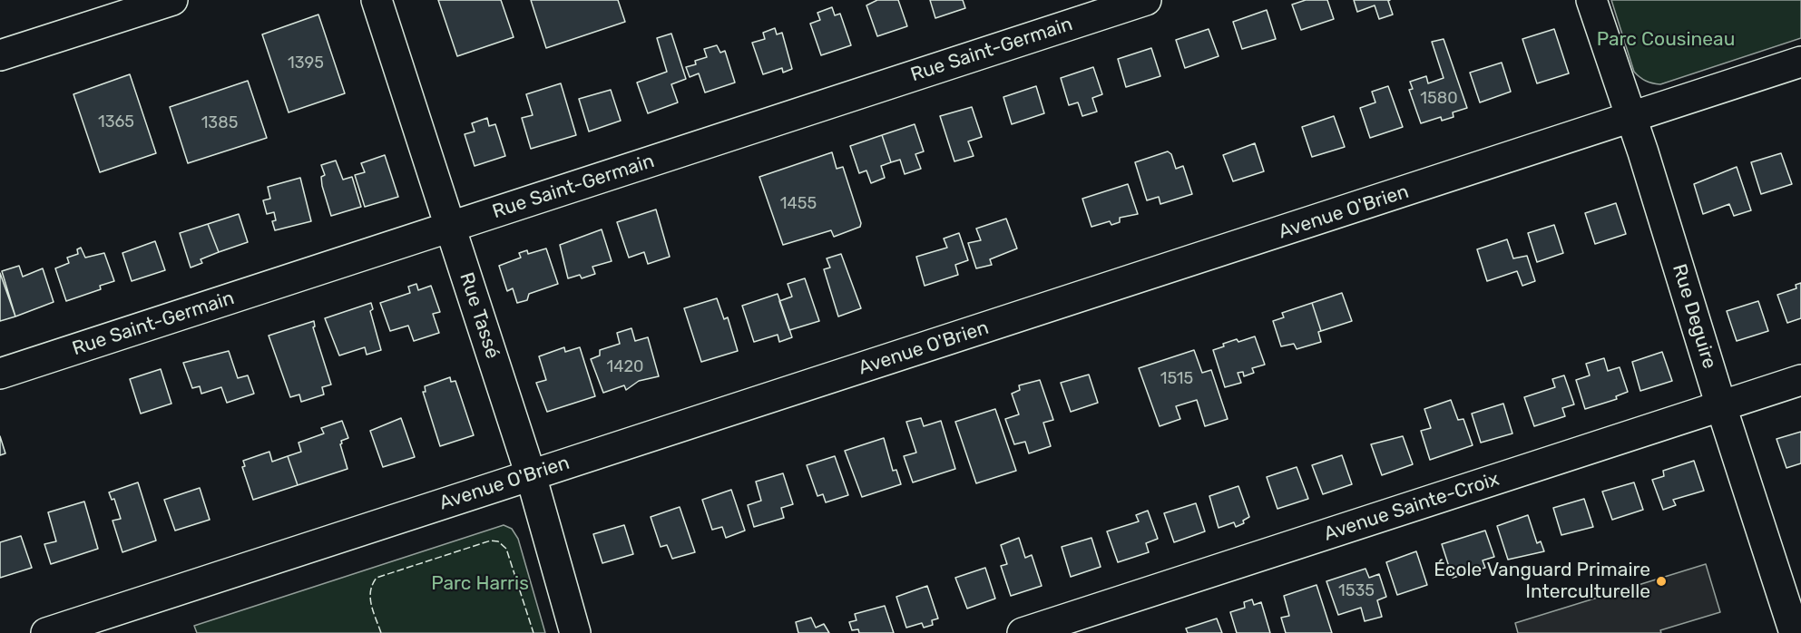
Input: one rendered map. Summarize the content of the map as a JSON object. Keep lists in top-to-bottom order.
{
  "streets": {
    "street": [
      "Rue Saint-Germain",
      "Avenue O'Brien",
      "Rue Tassé",
      "Rue Deguire",
      "Avenue Sainte-Croix"
    ]
  },
  "crossings": [
    ["Rue Saint-Germain", "Rue Tassé"],
    ["Avenue O'Brien", "Rue Tassé"],
    ["Avenue O'Brien", "Rue Deguire"],
    ["Rue Deguire", "Avenue Sainte-Croix"]
  ],
  "parks": ["Parc Cousineau", "Parc Harris"],
  "places": ["École Vanguard Primaire Interculturelle"],
  "house_numbers": [
    "1395",
    "1580",
    "1365",
    "1385",
    "1455",
    "1420",
    "1515",
    "1535"
  ]
}
